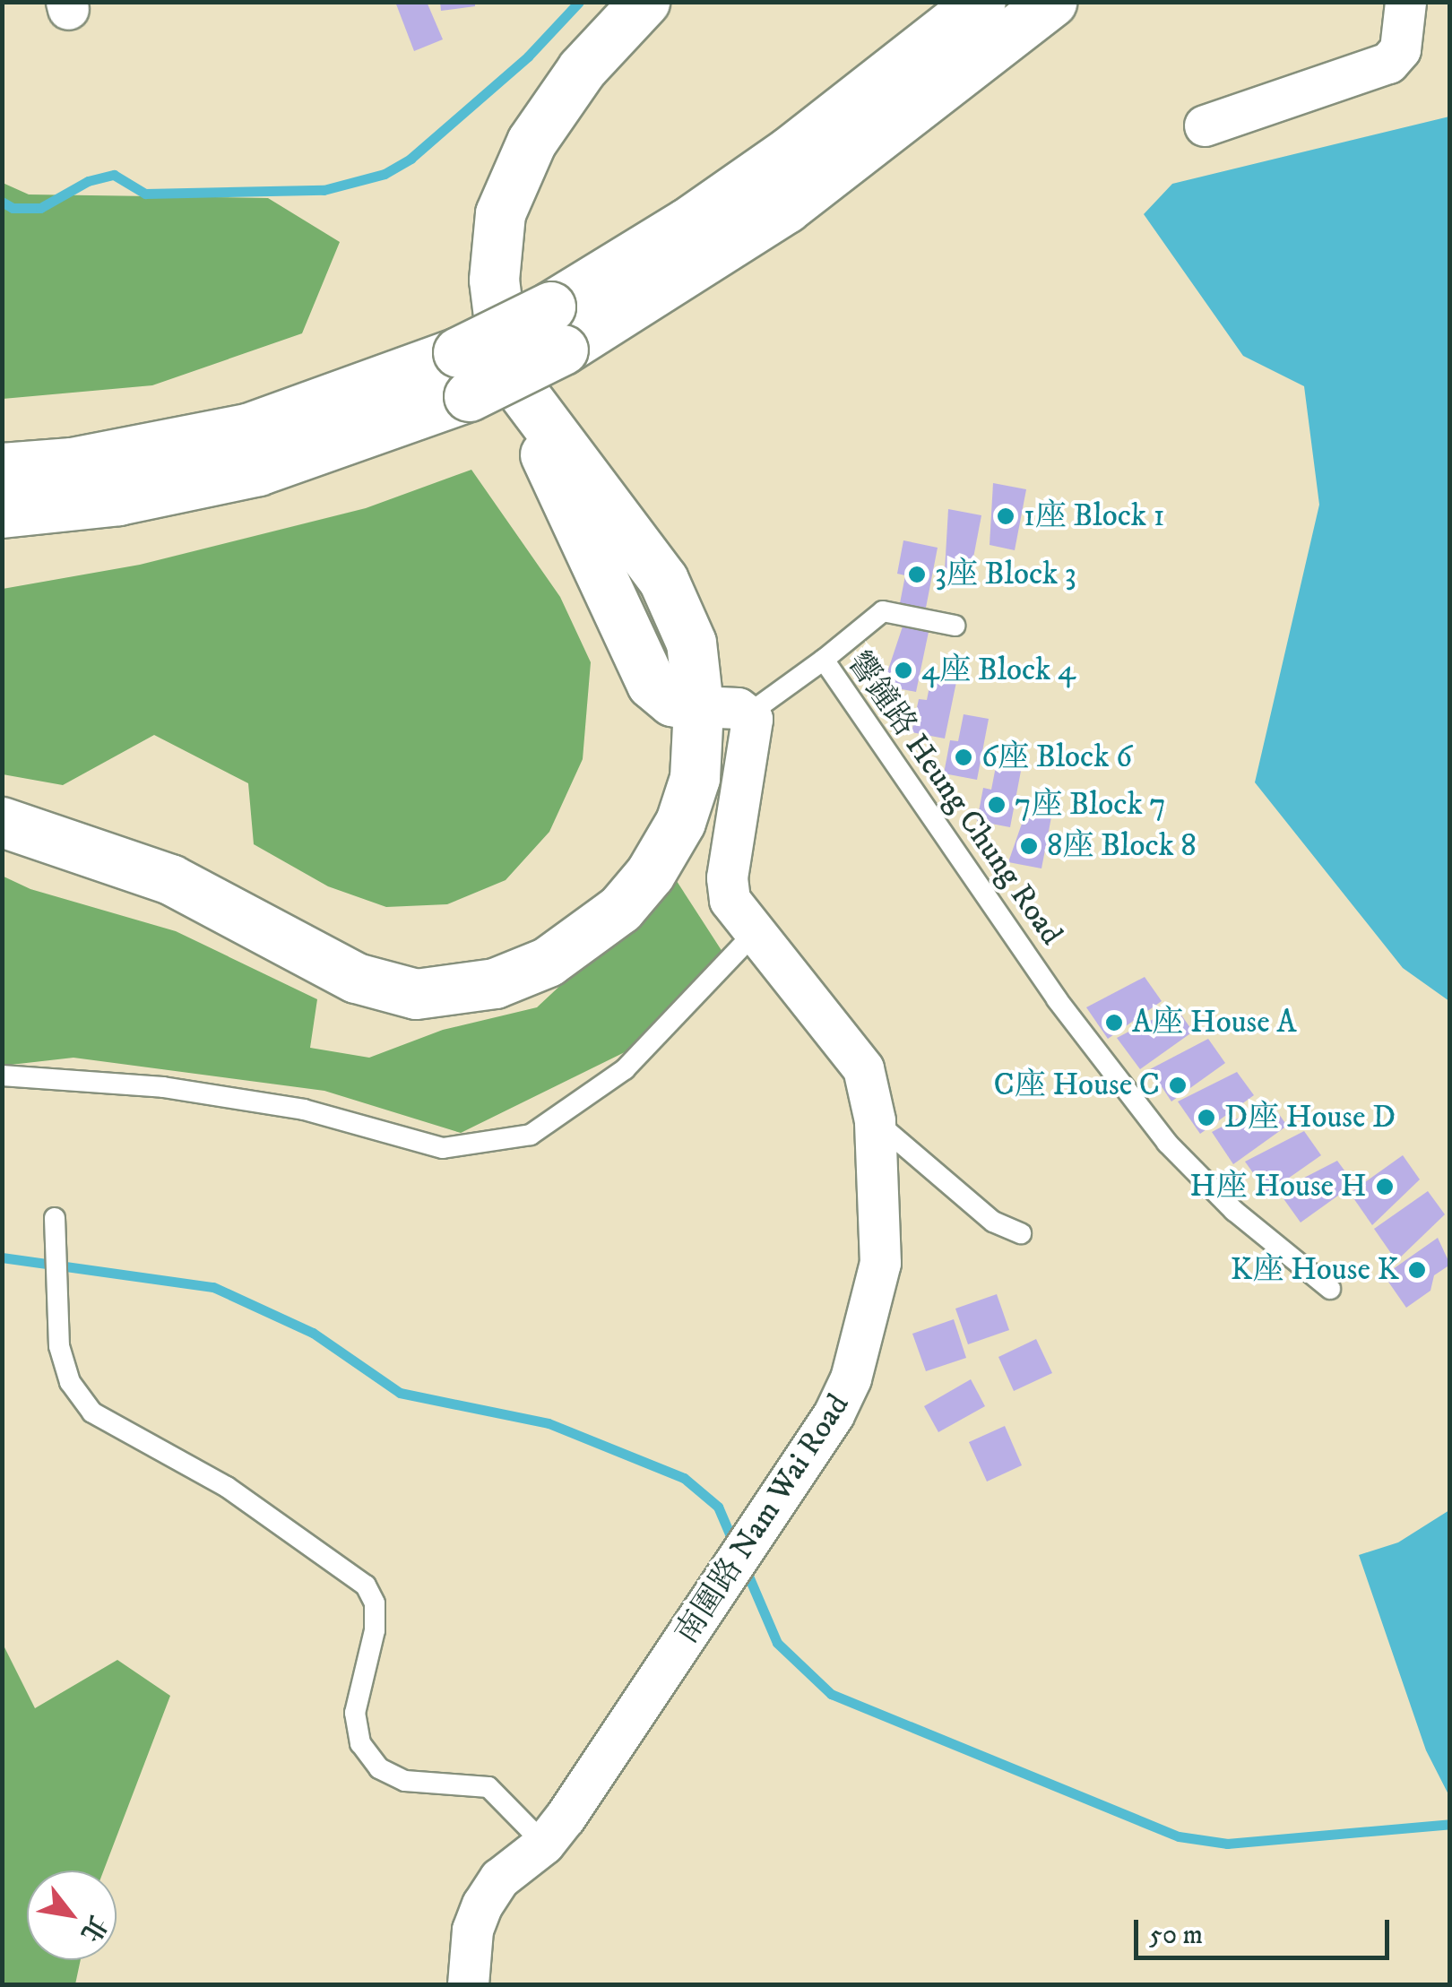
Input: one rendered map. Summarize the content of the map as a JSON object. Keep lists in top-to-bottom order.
{
  "streets": {
    "street": ["南圍路 Nam Wai Road"],
    "lane": ["響鐘路 Heung Chung Road"]
  },
  "crossings": [
    ["響鐘路 Heung Chung Road", "南圍路 Nam Wai Road"]
  ],
  "places": [
    "1座 Block 1",
    "3座 Block 3",
    "4座 Block 4",
    "6座 Block 6",
    "7座 Block 7",
    "8座 Block 8",
    "A座 House A",
    "C座 House C",
    "D座 House D",
    "H座 House H",
    "K座 House K"
  ],
  "scale_bar": "50 m",
  "north": "bottom right"
}
